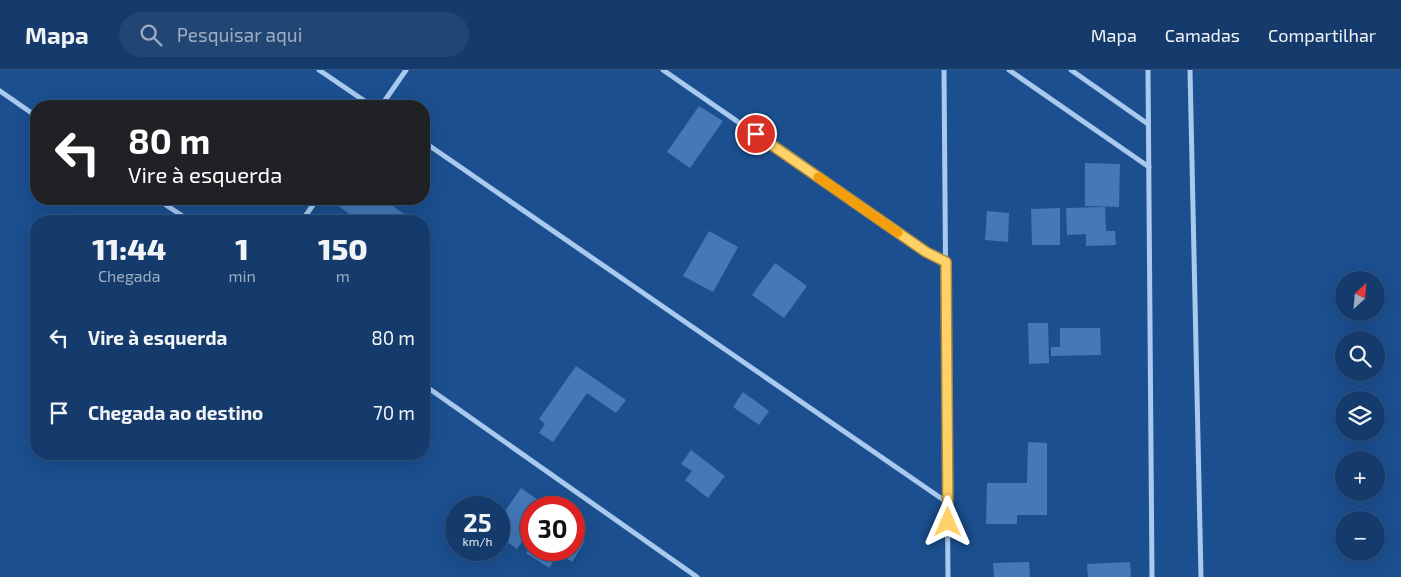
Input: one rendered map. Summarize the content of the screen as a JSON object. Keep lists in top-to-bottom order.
{
  "north": "top right",
  "page": {
    "header": "Mapa",
    "search": "Pesquisar aqui",
    "nav": ["Mapa", "Camadas", "Compartilhar"],
    "turn": ["80 m", "Vire à esquerda"],
    "eta": [
      "11:44",
      "Chegada",
      "1",
      "min",
      "150",
      "m"
    ],
    "map_buttons": ["+", "−"],
    "list": [
      {
        "name": "Vire à esquerda",
        "value": "80 m"
      },
      {
        "name": "Chegada ao destino",
        "value": "70 m"
      }
    ],
    "speed": "25 km/h",
    "limit": "30"
  }
}
